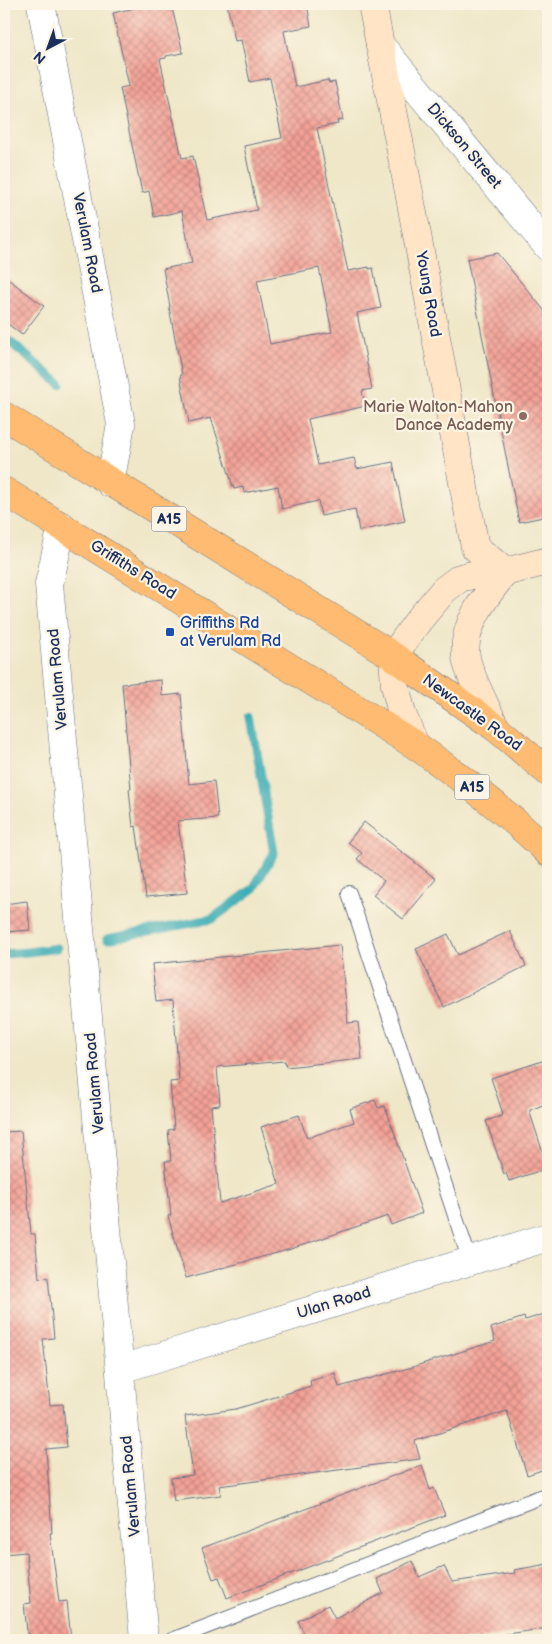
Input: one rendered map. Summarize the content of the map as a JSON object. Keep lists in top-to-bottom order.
{
  "streets": {
    "highway": ["A15", "Griffiths Road", "Newcastle Road"],
    "street": [
      "Dickson Street",
      "Verulam Road",
      "Young Road",
      "Ulan Road"
    ]
  },
  "crossings": [
    ["Dickson Street", "Young Road"],
    ["Verulam Road", "A15"],
    ["Verulam Road", "Griffiths Road"],
    ["Verulam Road", "Ulan Road"],
    ["A15", "Griffiths Road"],
    ["A15", "Newcastle Road"]
  ],
  "places": {
    "other": ["Marie Walton-Mahon Dance Academy"],
    "transit": ["Griffiths Rd at Verulam Rd"]
  },
  "north": "bottom left"
}
